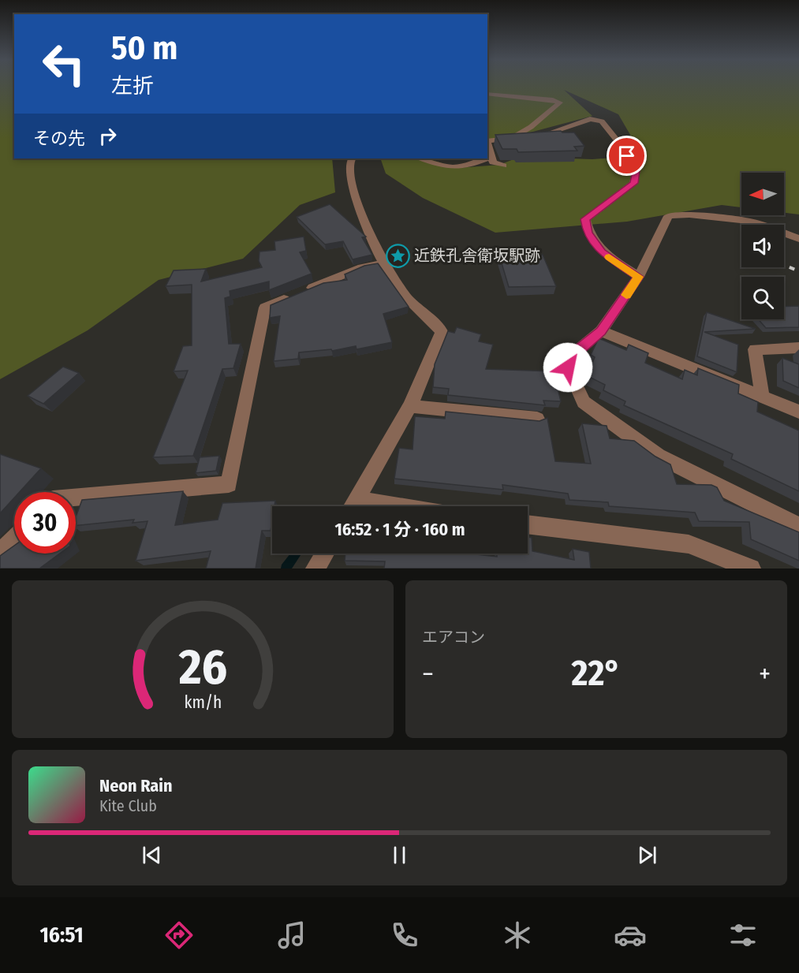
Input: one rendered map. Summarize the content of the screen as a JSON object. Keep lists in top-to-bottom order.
{
  "places": {
    "place": ["近鉄孔舎衛坂駅跡"]
  },
  "north": "left",
  "page": {
    "turn": ["50 m", "左折"],
    "then": "その先",
    "limit": "30",
    "trip": "16:52 · 1 分 · 160 m",
    "tile": "エアコン",
    "heat": ["−", "22°", "+"],
    "song": ["Neon Rain", "Kite Club"],
    "tabs": "16:51",
    "gauge": ["26", "km/h"]
  }
}
